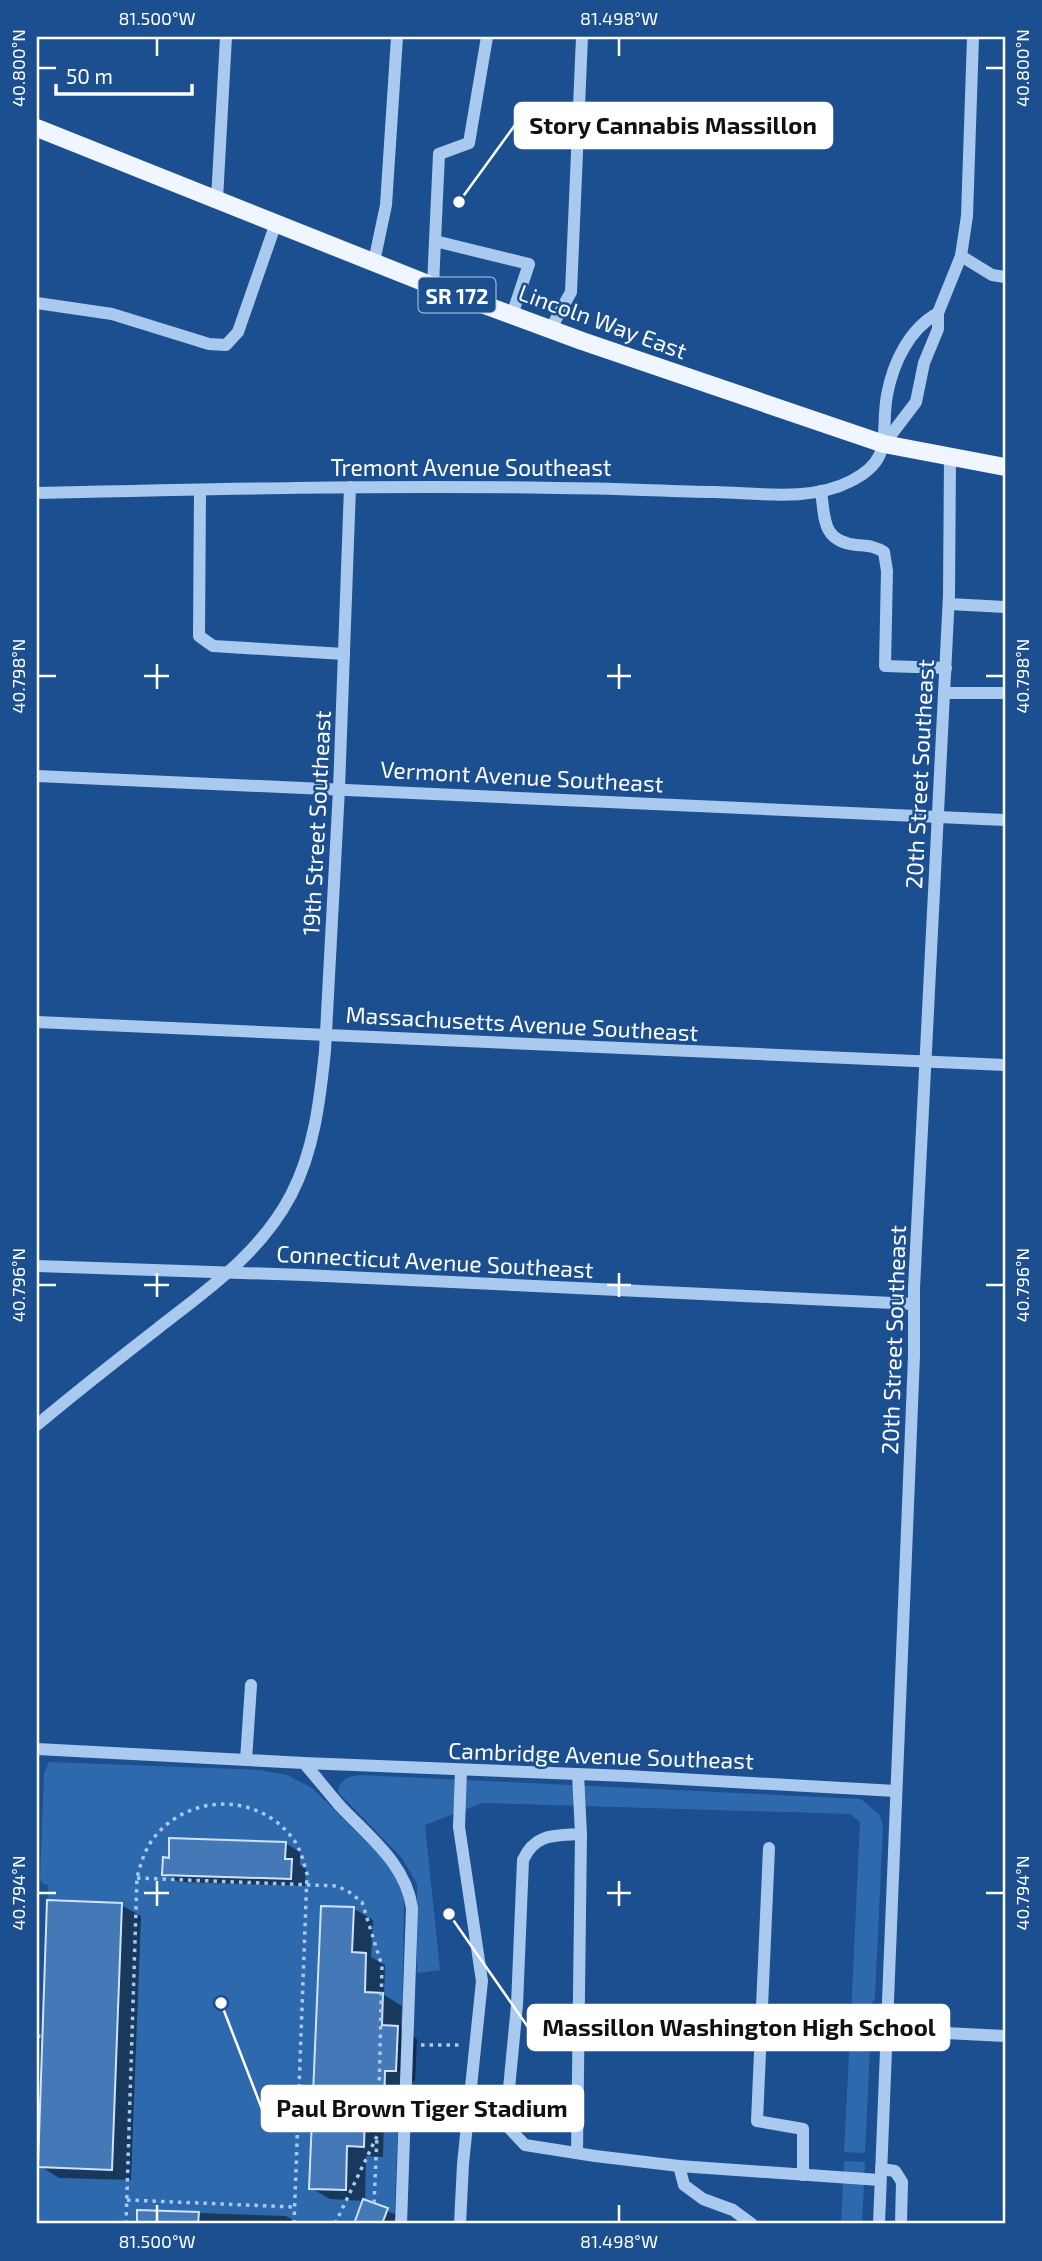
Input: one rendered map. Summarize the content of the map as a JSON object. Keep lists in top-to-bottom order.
{
  "streets": {
    "main road": ["SR 172", "Lincoln Way East"],
    "street": [
      "Tremont Avenue Southeast",
      "20th Street Southeast",
      "Vermont Avenue Southeast",
      "19th Street Southeast",
      "Massachusetts Avenue Southeast",
      "Connecticut Avenue Southeast",
      "Cambridge Avenue Southeast"
    ]
  },
  "crossings": [
    ["Lincoln Way East", "Tremont Avenue Southeast"],
    ["Lincoln Way East", "20th Street Southeast"],
    ["Tremont Avenue Southeast", "19th Street Southeast"],
    ["20th Street Southeast", "Vermont Avenue Southeast"],
    ["20th Street Southeast", "Massachusetts Avenue Southeast"],
    ["20th Street Southeast", "Connecticut Avenue Southeast"],
    ["20th Street Southeast", "Cambridge Avenue Southeast"],
    ["Vermont Avenue Southeast", "19th Street Southeast"],
    ["19th Street Southeast", "Massachusetts Avenue Southeast"],
    ["19th Street Southeast", "Connecticut Avenue Southeast"]
  ],
  "places": ["Story Cannabis Massillon", "Massillon Washington High School", "Paul Brown Tiger Stadium"],
  "scale_bar": "50 m",
  "coordinates": [
    "81.500°W",
    "81.498°W",
    "40.800°N",
    "40.798°N",
    "40.796°N",
    "40.794°N"
  ]
}
